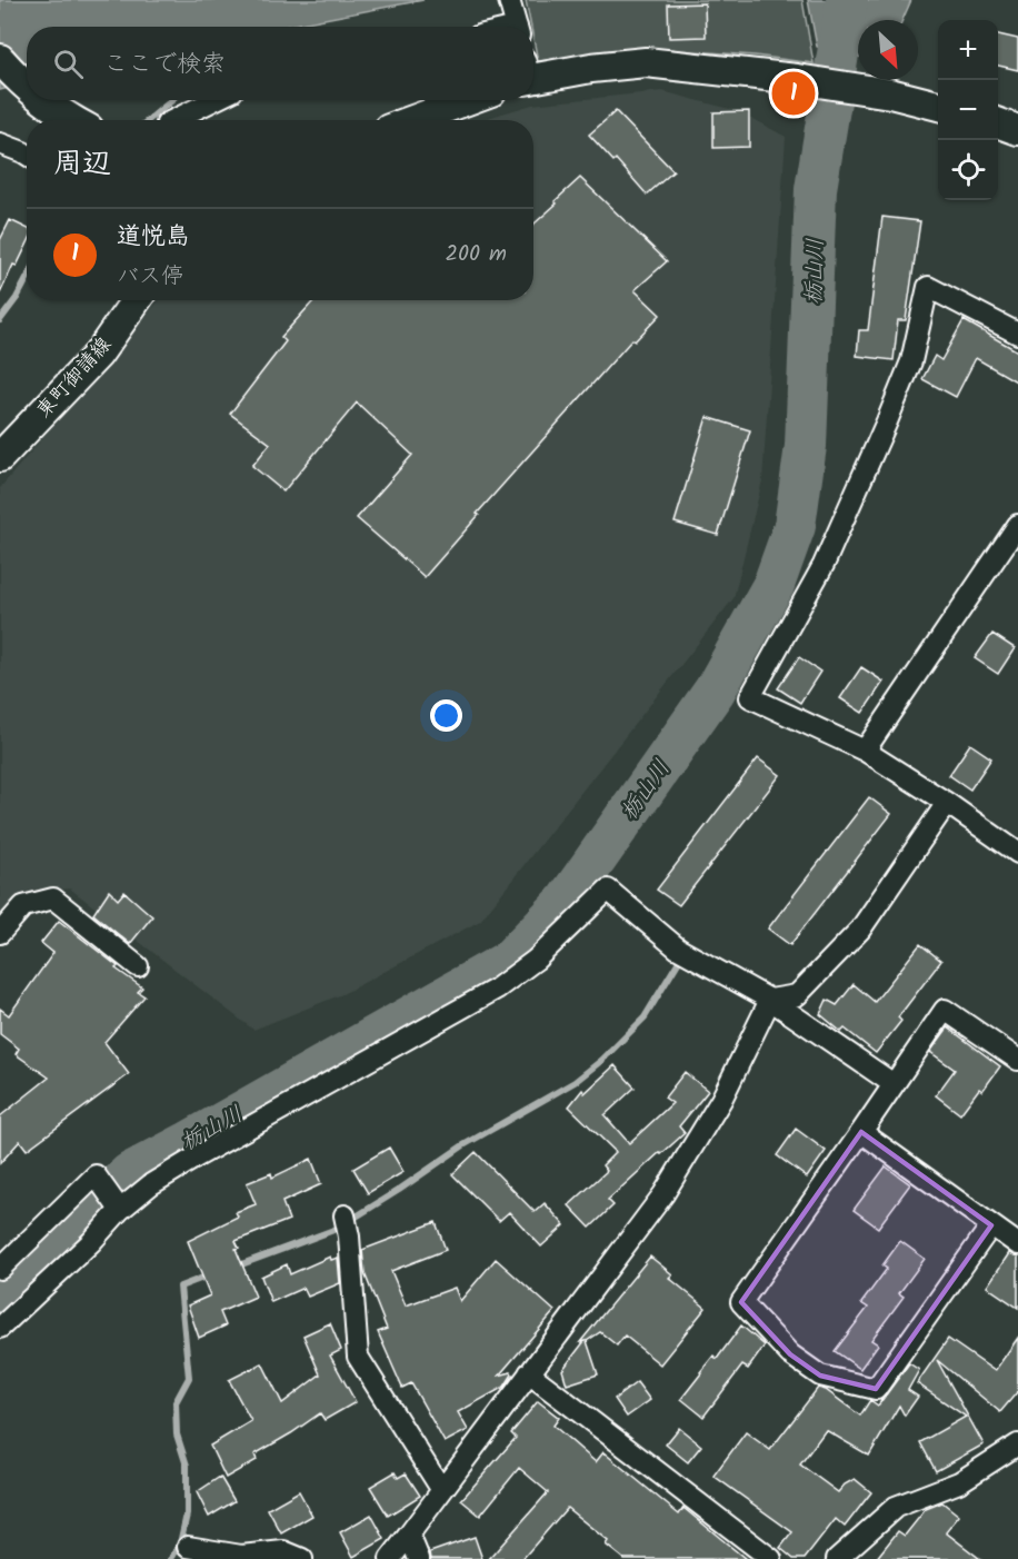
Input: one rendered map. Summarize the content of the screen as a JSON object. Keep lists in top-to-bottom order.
{
  "streets": {
    "street": ["東町御請線"]
  },
  "water": ["栃山川"],
  "north": "bottom right",
  "page": {
    "map_buttons": ["+", "−"],
    "search": "ここで検索",
    "pins": "1",
    "heading": "周辺",
    "list": [
      {
        "mark": "1",
        "name": "道悦島",
        "note": "バス停",
        "value": "200 m"
      }
    ]
  }
}
